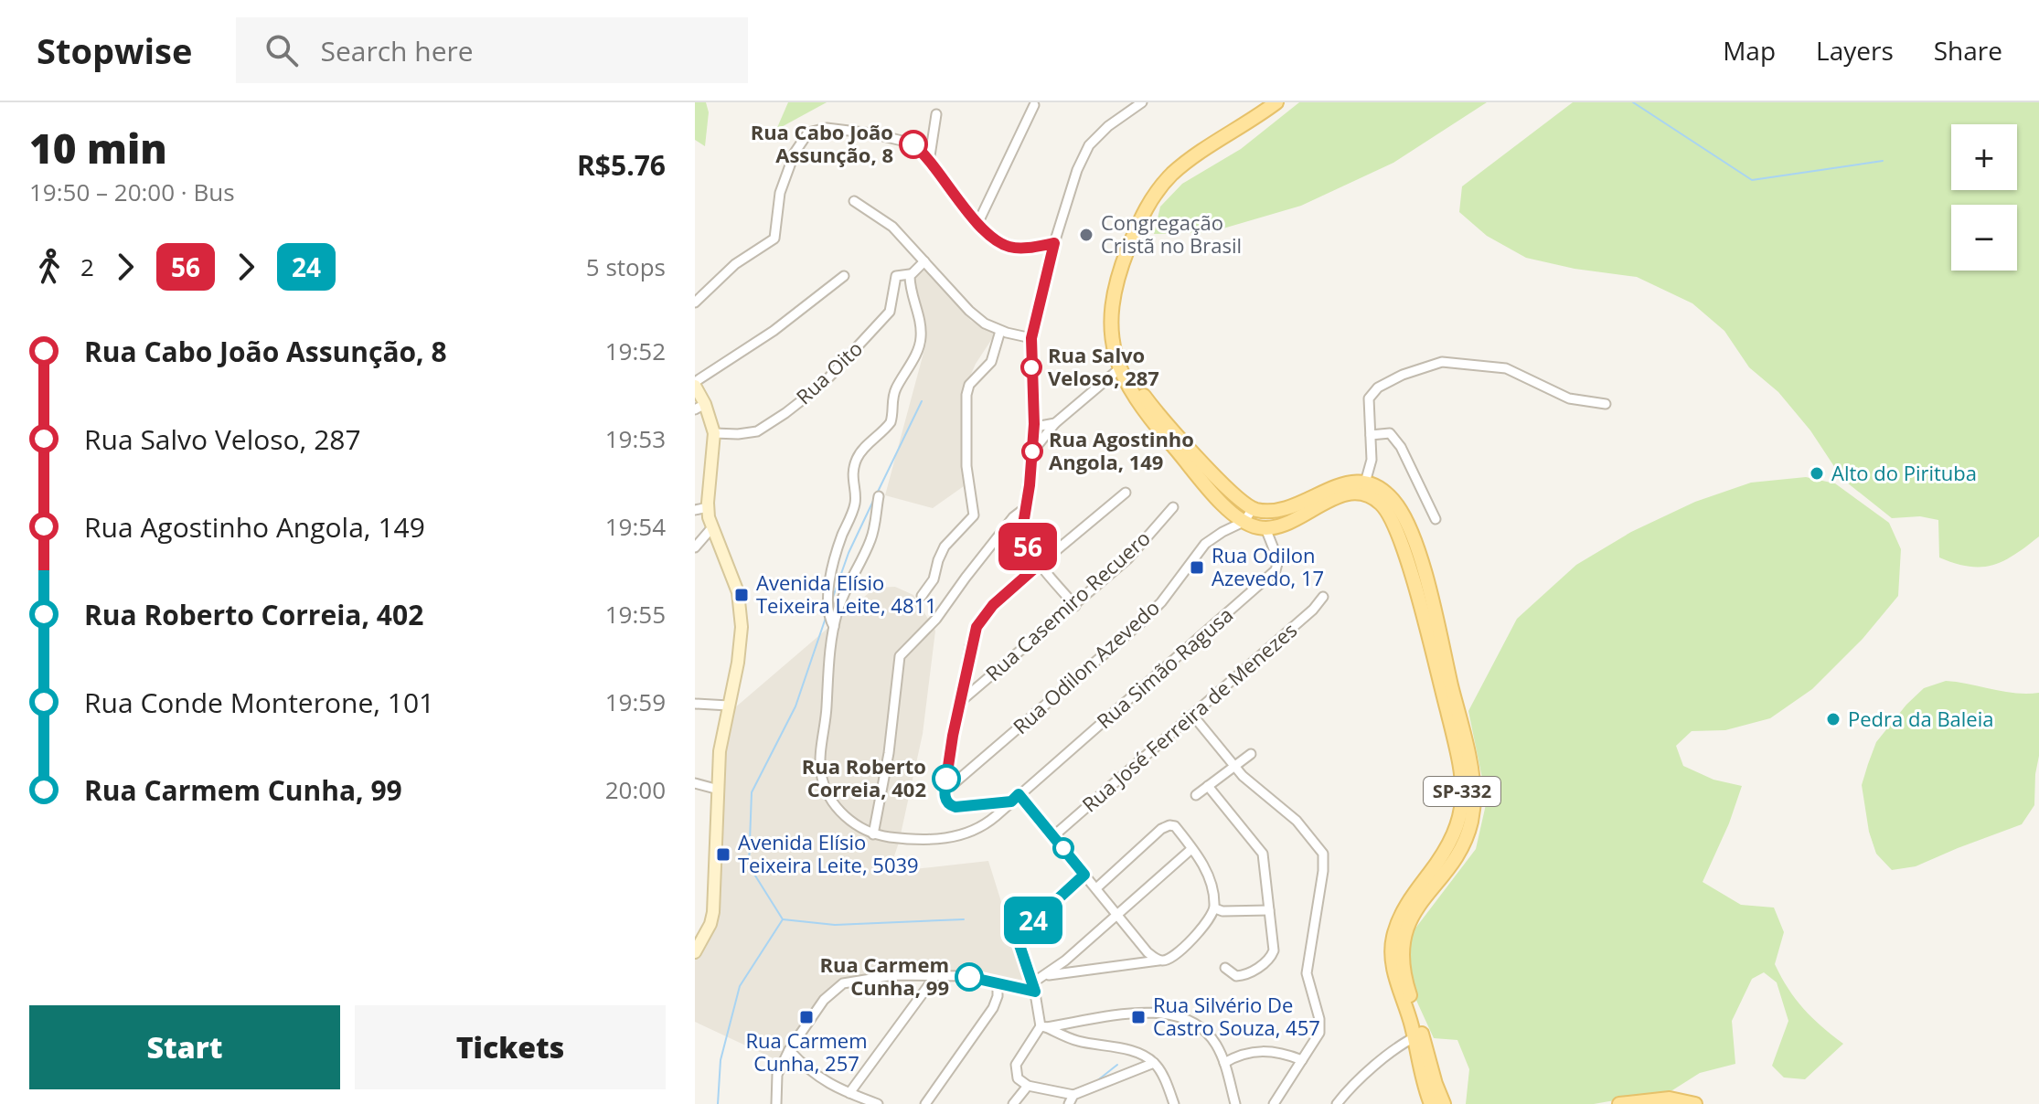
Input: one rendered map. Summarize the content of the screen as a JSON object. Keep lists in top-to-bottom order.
{
  "streets": {
    "main road": ["SP-332"],
    "street": [
      "Rua Oito",
      "Rua Casemiro Recuero",
      "Rua Odilon Azevedo",
      "Rua Simão Ragusa",
      "Rua José Ferreira de Menezes"
    ]
  },
  "crossings": [
    ["Rua Simão Ragusa", "SP-332"]
  ],
  "places": {
    "other": [
      "Rua Cabo João Assunção, 8",
      "Congregação Cristã no Brasil",
      "Rua Salvo Veloso, 287",
      "Rua Agostinho Angola, 149",
      "Alto do Pirituba",
      "Pedra da Baleia",
      "Rua Roberto Correia, 402",
      "Rua Carmem Cunha, 99"
    ],
    "transit": [
      "Rua Odilon Azevedo, 17",
      "Avenida Elísio Teixeira Leite, 4811",
      "Avenida Elísio Teixeira Leite, 5039",
      "Rua Carmem Cunha, 257",
      "Rua Silvério De Castro Souza, 457"
    ]
  },
  "lines": ["bus line 56", "bus line 24"],
  "page": {
    "header": "Stopwise",
    "search": "Search here",
    "nav": ["Map", "Layers", "Share"],
    "heading": ["10 min", "19:50 – 20:00 · Bus", "R$5.76"],
    "on_map": ["56", "24"],
    "map_buttons": ["+", "−"],
    "legs": [
      "2",
      "56",
      "24",
      "5 stops"
    ],
    "list": [
      {
        "name": "Rua Cabo João Assunção, 8",
        "value": "19:52"
      },
      {
        "name": "Rua Salvo Veloso, 287",
        "value": "19:53"
      },
      {
        "name": "Rua Agostinho Angola, 149",
        "value": "19:54"
      },
      {
        "name": "Rua Roberto Correia, 402",
        "value": "19:55"
      },
      {
        "name": "Rua Conde Monterone, 101",
        "value": "19:59"
      },
      {
        "name": "Rua Carmem Cunha, 99",
        "value": "20:00"
      }
    ],
    "buttons": ["Start", "Tickets"]
  }
}
